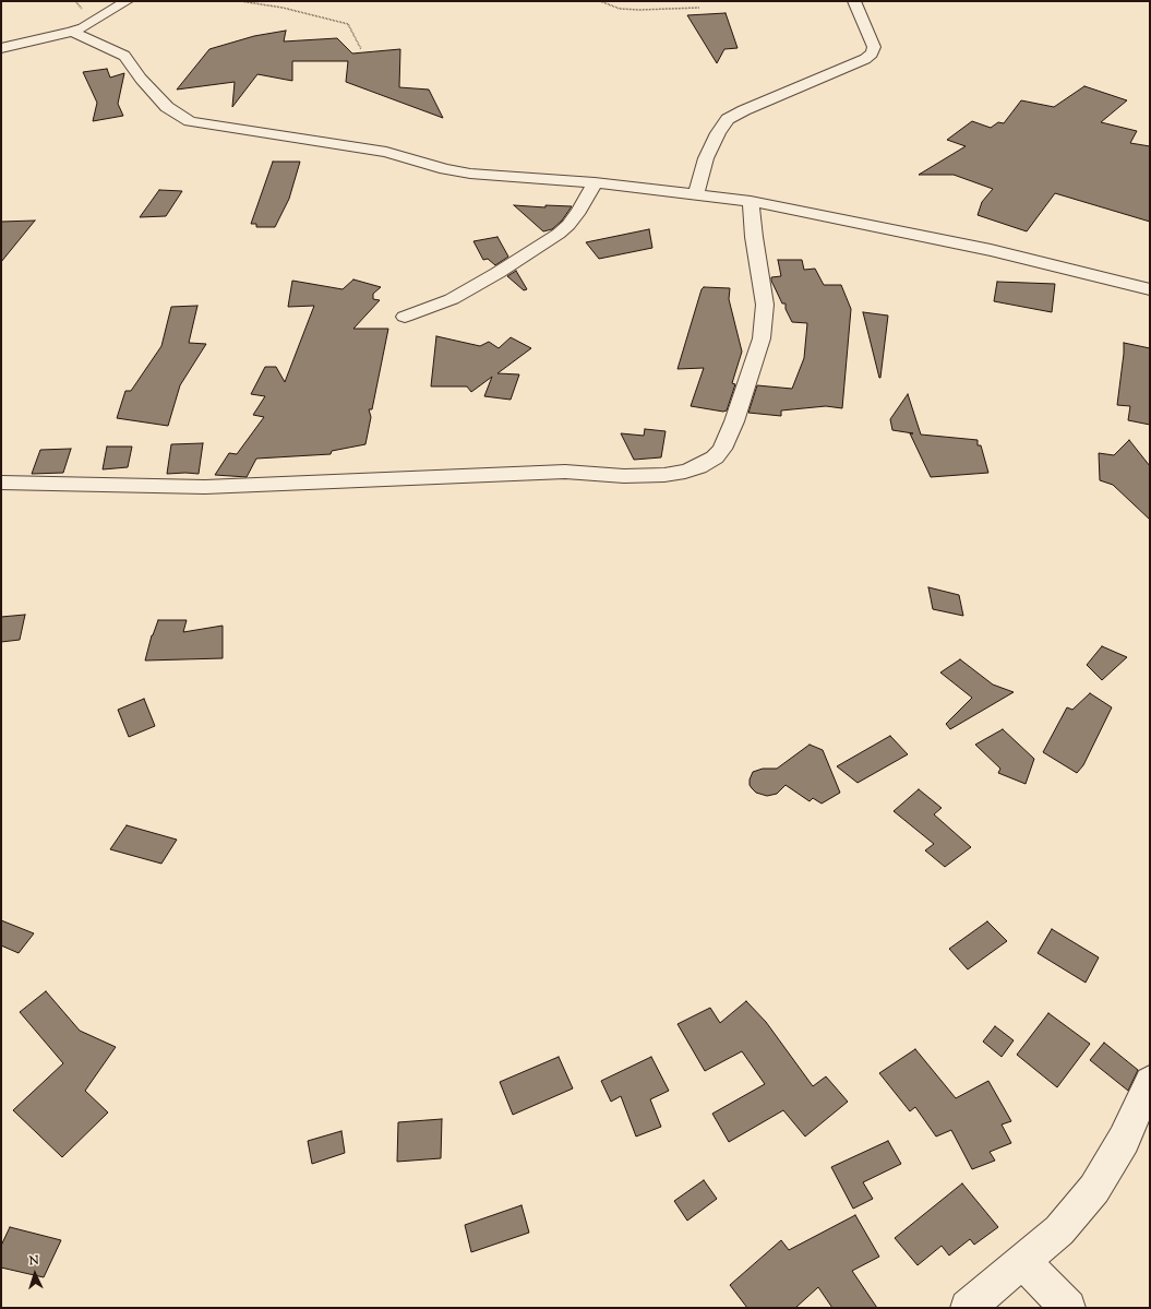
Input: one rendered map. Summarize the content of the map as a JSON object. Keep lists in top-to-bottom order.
{
  "north": "top"
}
